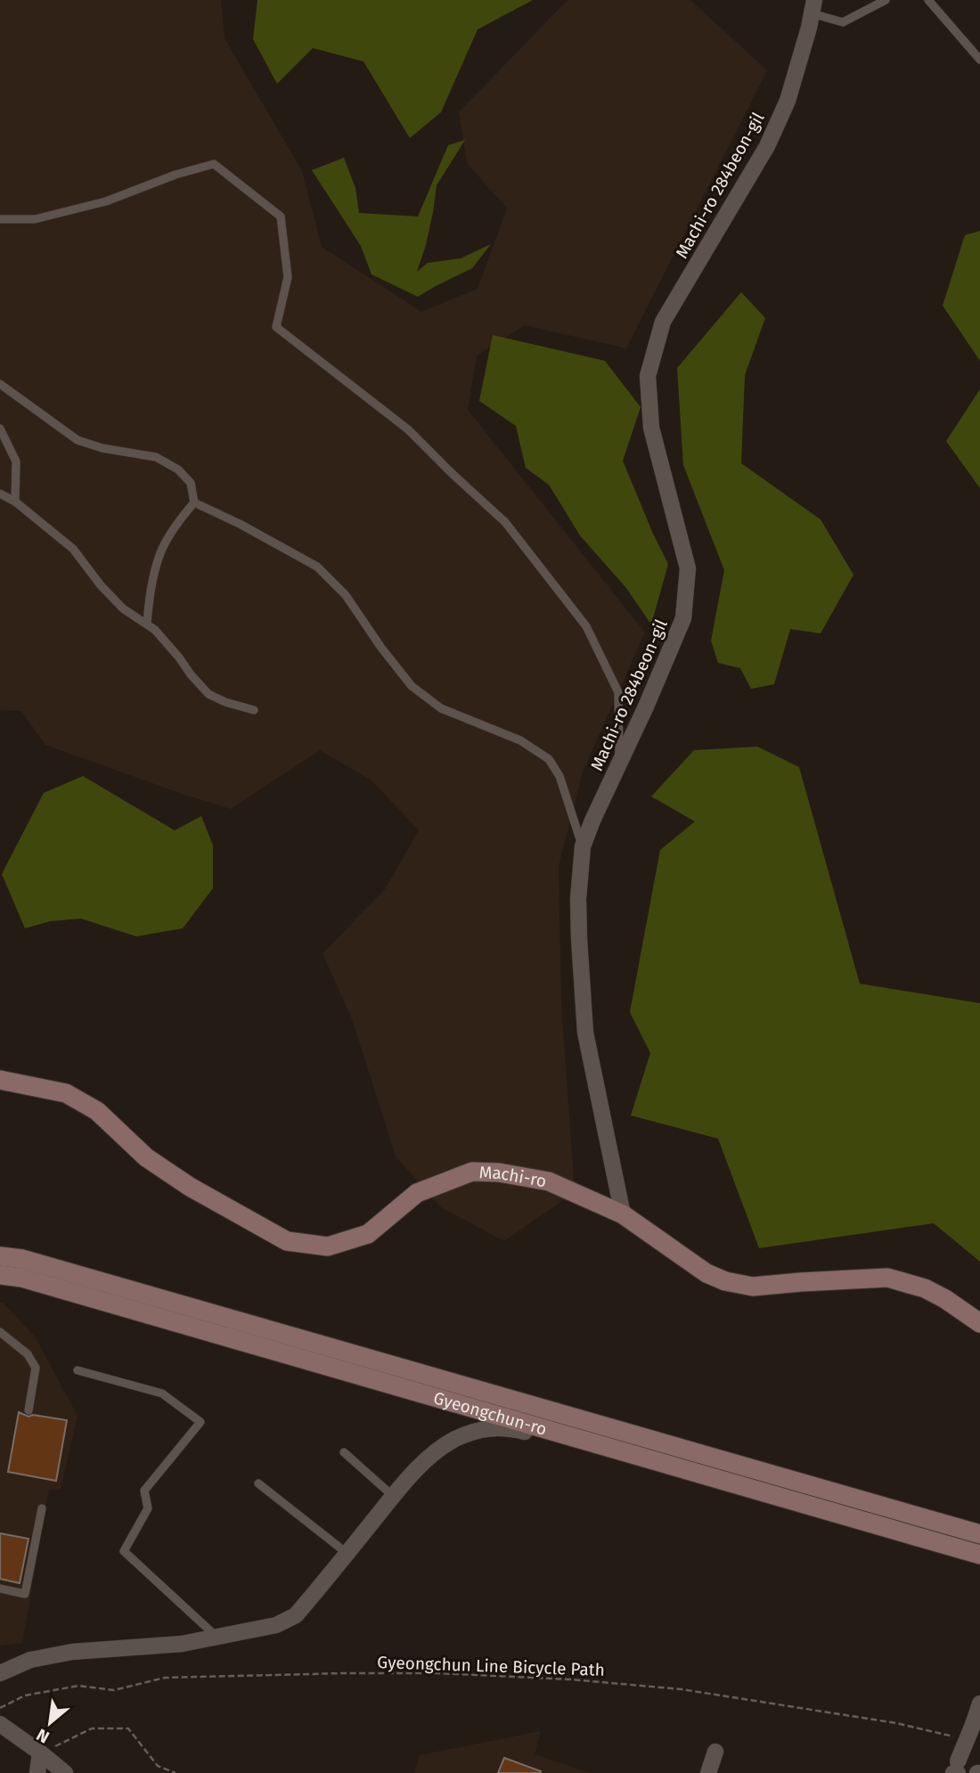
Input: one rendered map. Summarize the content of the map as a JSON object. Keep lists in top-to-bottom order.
{
  "streets": {
    "street": ["Machi-ro 284beon-gil", "Machi-ro", "Gyeongchun-ro"],
    "path": ["Gyeongchun Line Bicycle Path"]
  },
  "crossings": [
    ["Machi-ro 284beon-gil", "Machi-ro"]
  ],
  "north": "bottom left"
}
